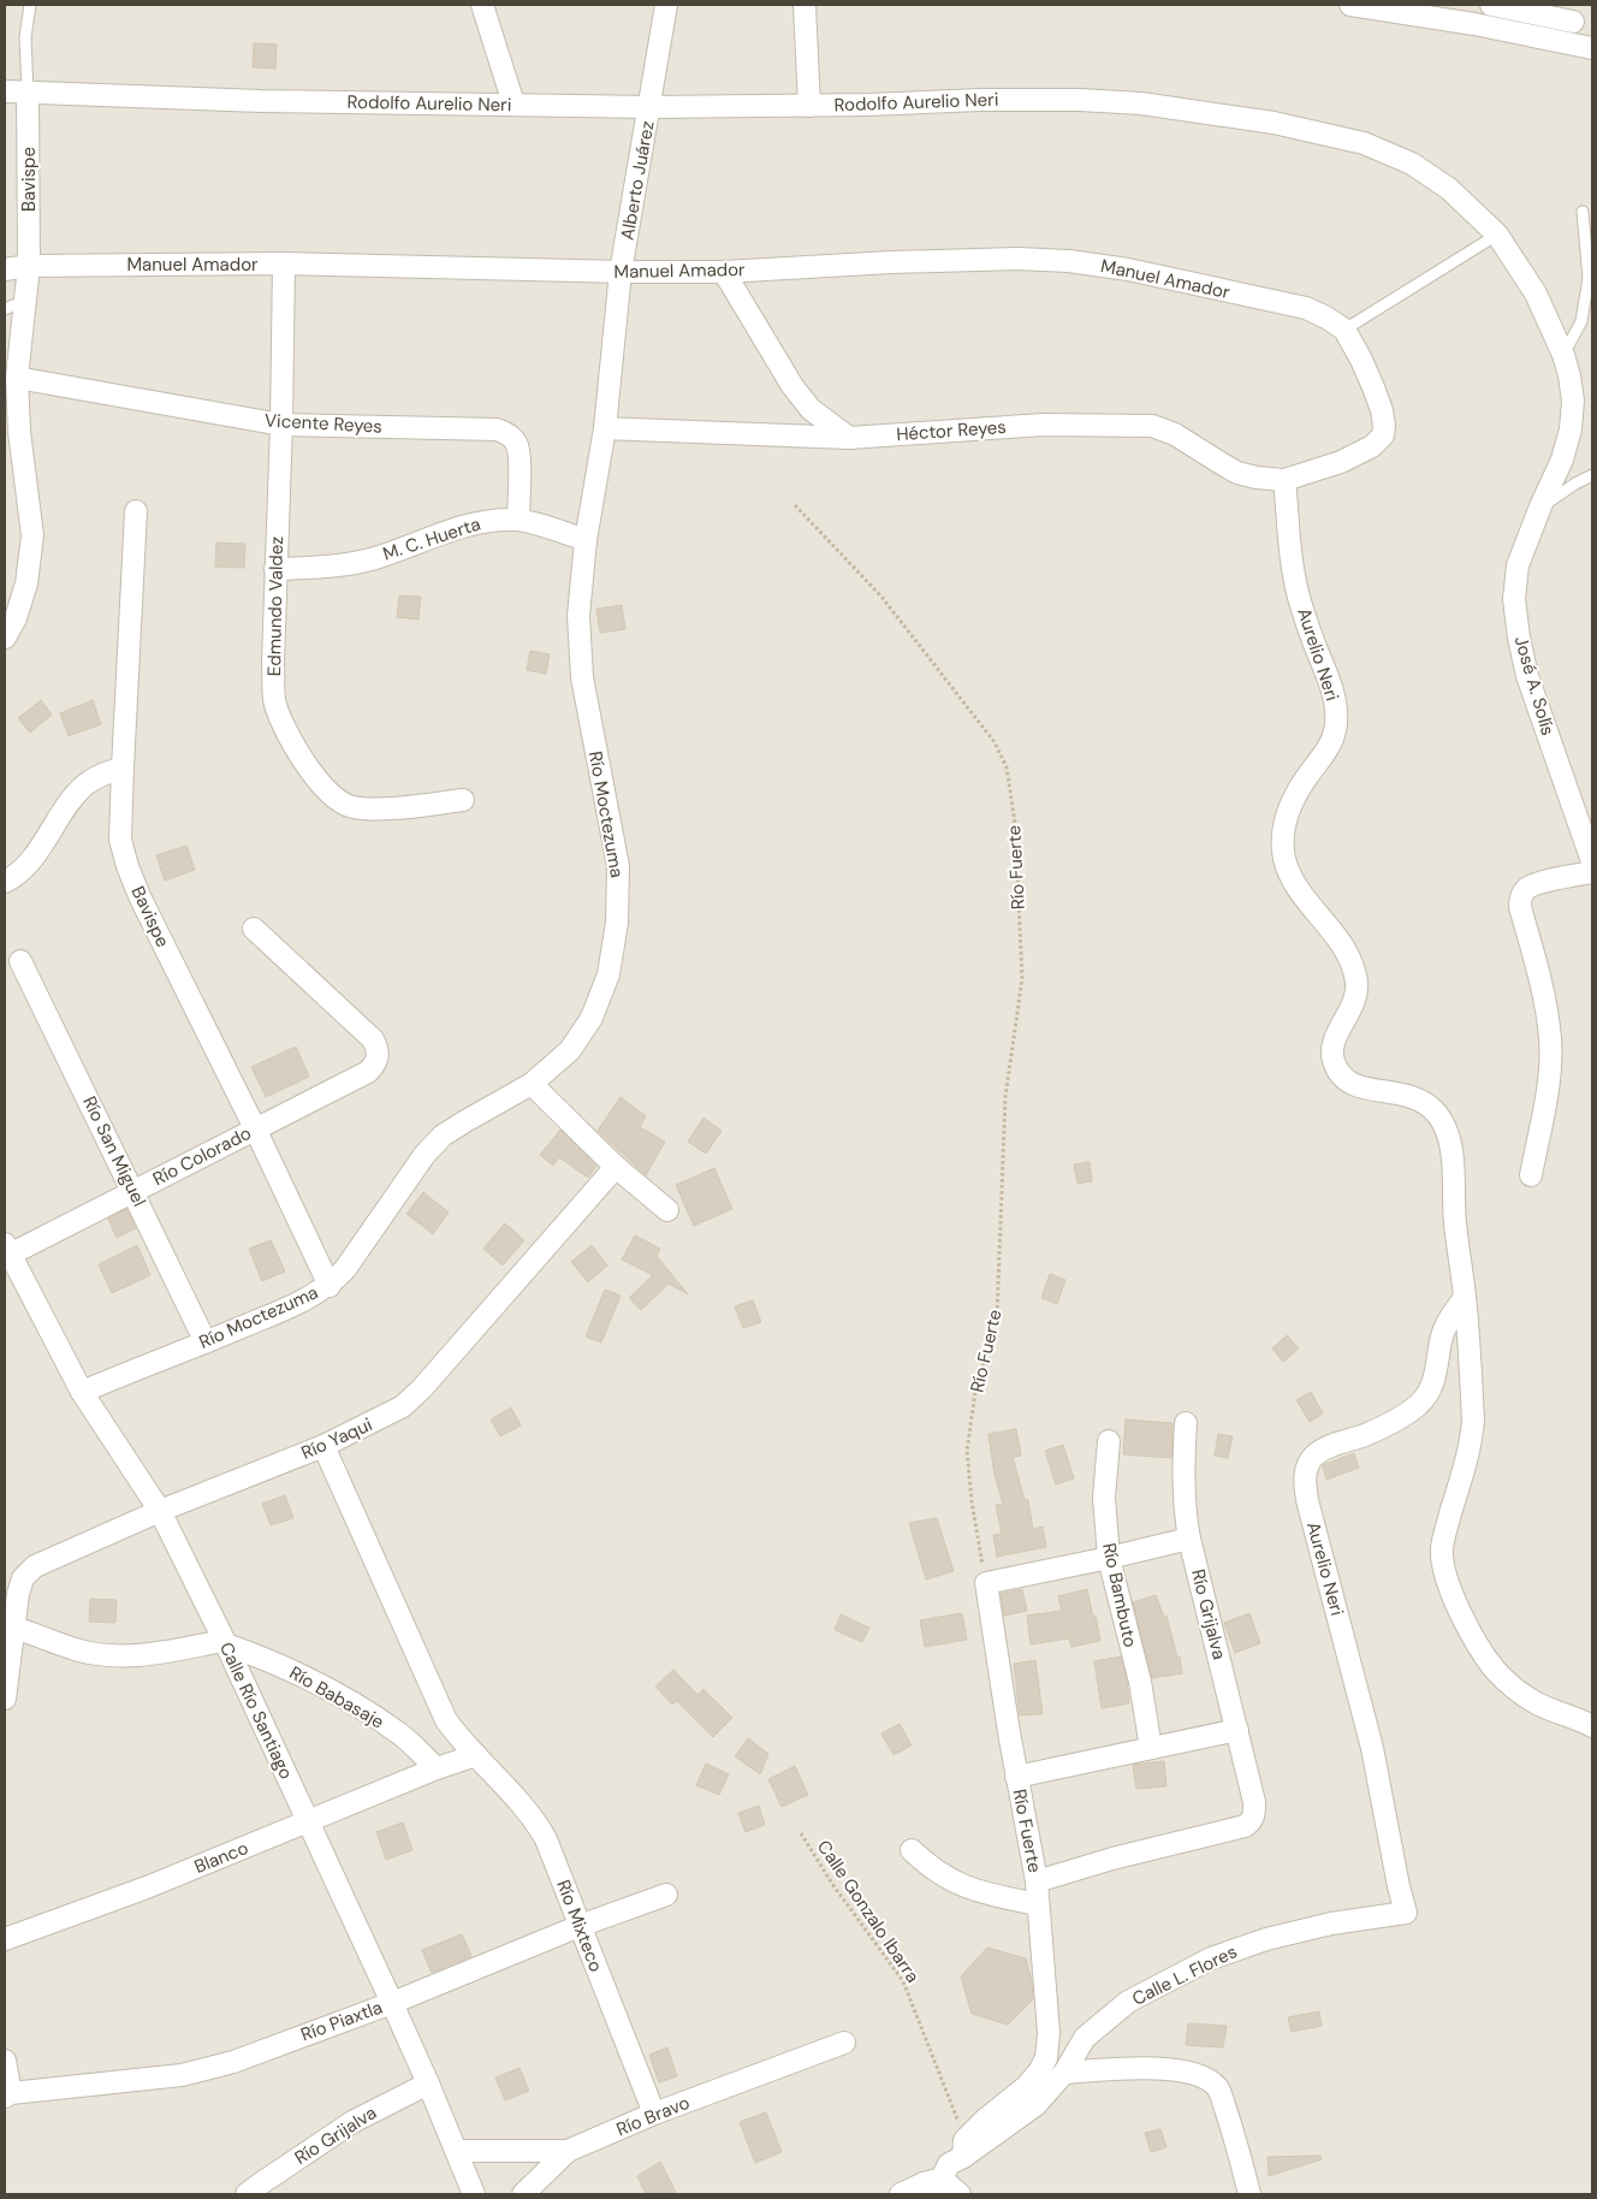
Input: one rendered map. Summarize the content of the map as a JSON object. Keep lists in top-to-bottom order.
{
  "streets": {
    "street": [
      "Rodolfo Aurelio Neri",
      "Bavispe",
      "Alberto Juárez",
      "Manuel Amador",
      "Vicente Reyes",
      "Héctor Reyes",
      "M. C. Huerta",
      "Edmundo Valdez",
      "Aurelio Neri",
      "José A. Solís",
      "Río Moctezuma",
      "Río Fuerte",
      "Río San Miguel",
      "Río Colorado",
      "Río Yaqui",
      "Río Bambuto",
      "Río Grijalva",
      "Río Babasaje",
      "Calle Río Santiago",
      "Blanco",
      "Río Mixteco",
      "Calle L. Flores",
      "Río Piaxtla",
      "Río Bravo"
    ],
    "path": ["Calle Gonzalo Ibarra"]
  },
  "crossings": [
    ["Rodolfo Aurelio Neri", "Bavispe"],
    ["Rodolfo Aurelio Neri", "Alberto Juárez"],
    ["Rodolfo Aurelio Neri", "José A. Solís"],
    ["Bavispe", "Manuel Amador"],
    ["Bavispe", "Vicente Reyes"],
    ["Bavispe", "Río Moctezuma"],
    ["Bavispe", "Río Colorado"],
    ["Alberto Juárez", "Manuel Amador"],
    ["Alberto Juárez", "Héctor Reyes"],
    ["Alberto Juárez", "Río Moctezuma"],
    ["Manuel Amador", "Edmundo Valdez"],
    ["Vicente Reyes", "M. C. Huerta"],
    ["Vicente Reyes", "Edmundo Valdez"],
    ["Héctor Reyes", "Aurelio Neri"],
    ["Héctor Reyes", "Río Moctezuma"],
    ["M. C. Huerta", "Edmundo Valdez"],
    ["M. C. Huerta", "Río Moctezuma"],
    ["Aurelio Neri", "Calle L. Flores"],
    ["Río Moctezuma", "Río San Miguel"],
    ["Río Moctezuma", "Calle Río Santiago"],
    ["Río Fuerte", "Río Grijalva"],
    ["Río Fuerte", "Calle Gonzalo Ibarra"],
    ["Río Fuerte", "Calle L. Flores"],
    ["Río San Miguel", "Río Colorado"],
    ["Río Colorado", "Calle Río Santiago"],
    ["Río Yaqui", "Río Babasaje"],
    ["Río Yaqui", "Calle Río Santiago"],
    ["Río Yaqui", "Río Mixteco"],
    ["Río Grijalva", "Calle Río Santiago"],
    ["Río Babasaje", "Calle Río Santiago"],
    ["Río Babasaje", "Blanco"],
    ["Calle Río Santiago", "Blanco"],
    ["Calle Río Santiago", "Río Piaxtla"],
    ["Calle Río Santiago", "Río Bravo"],
    ["Blanco", "Río Mixteco"],
    ["Calle Gonzalo Ibarra", "Calle L. Flores"],
    ["Río Mixteco", "Río Piaxtla"],
    ["Río Mixteco", "Río Bravo"]
  ]
}
